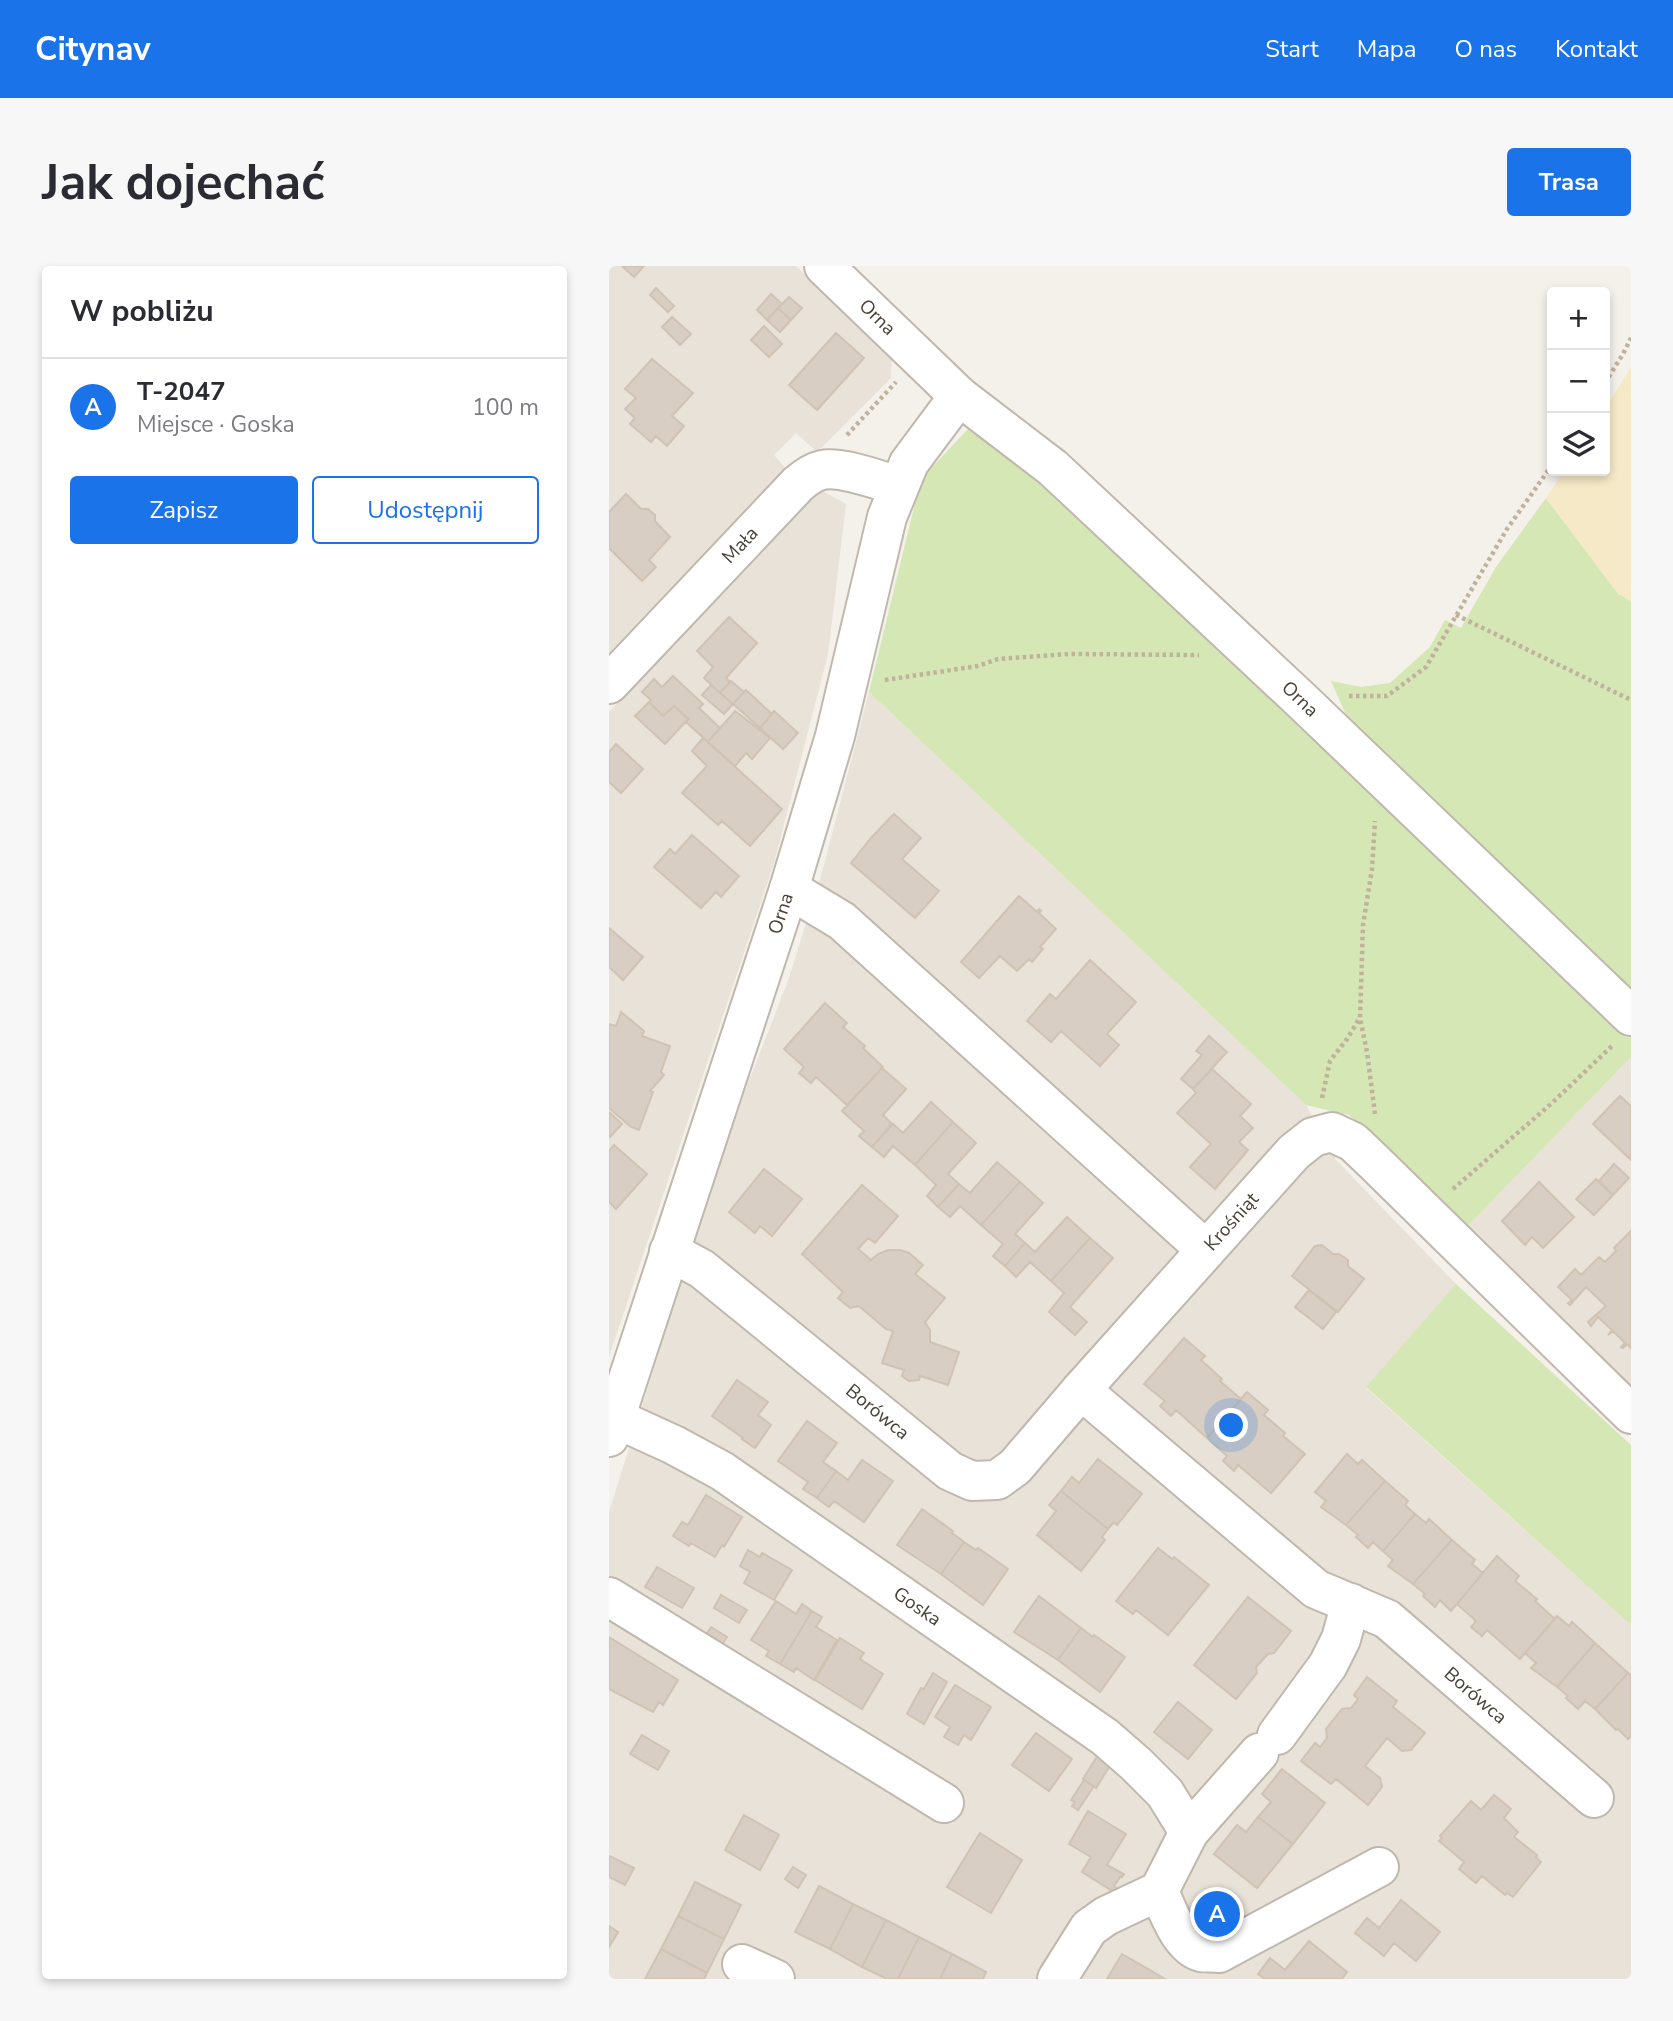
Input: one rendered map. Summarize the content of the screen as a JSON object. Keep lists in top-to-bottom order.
{
  "streets": {
    "street": [
      "Orna",
      "Mała",
      "Krośniąt",
      "Borówca",
      "Goska"
    ]
  },
  "crossings": [
    ["Orna", "Krośniąt"],
    ["Orna", "Borówca"],
    ["Orna", "Goska"],
    ["Krośniąt", "Borówca"]
  ],
  "page": {
    "header": "Citynav",
    "nav": [
      "Start",
      "Mapa",
      "O nas",
      "Kontakt"
    ],
    "buttons": [
      "Trasa",
      ["Zapisz", "Udostępnij"]
    ],
    "title": "Jak dojechać",
    "heading": "W pobliżu",
    "map_buttons": ["+", "−"],
    "list": [
      {
        "mark": "A",
        "name": "T-2047",
        "note": "Miejsce · Goska",
        "value": "100 m"
      }
    ],
    "pins": "A"
  }
}
